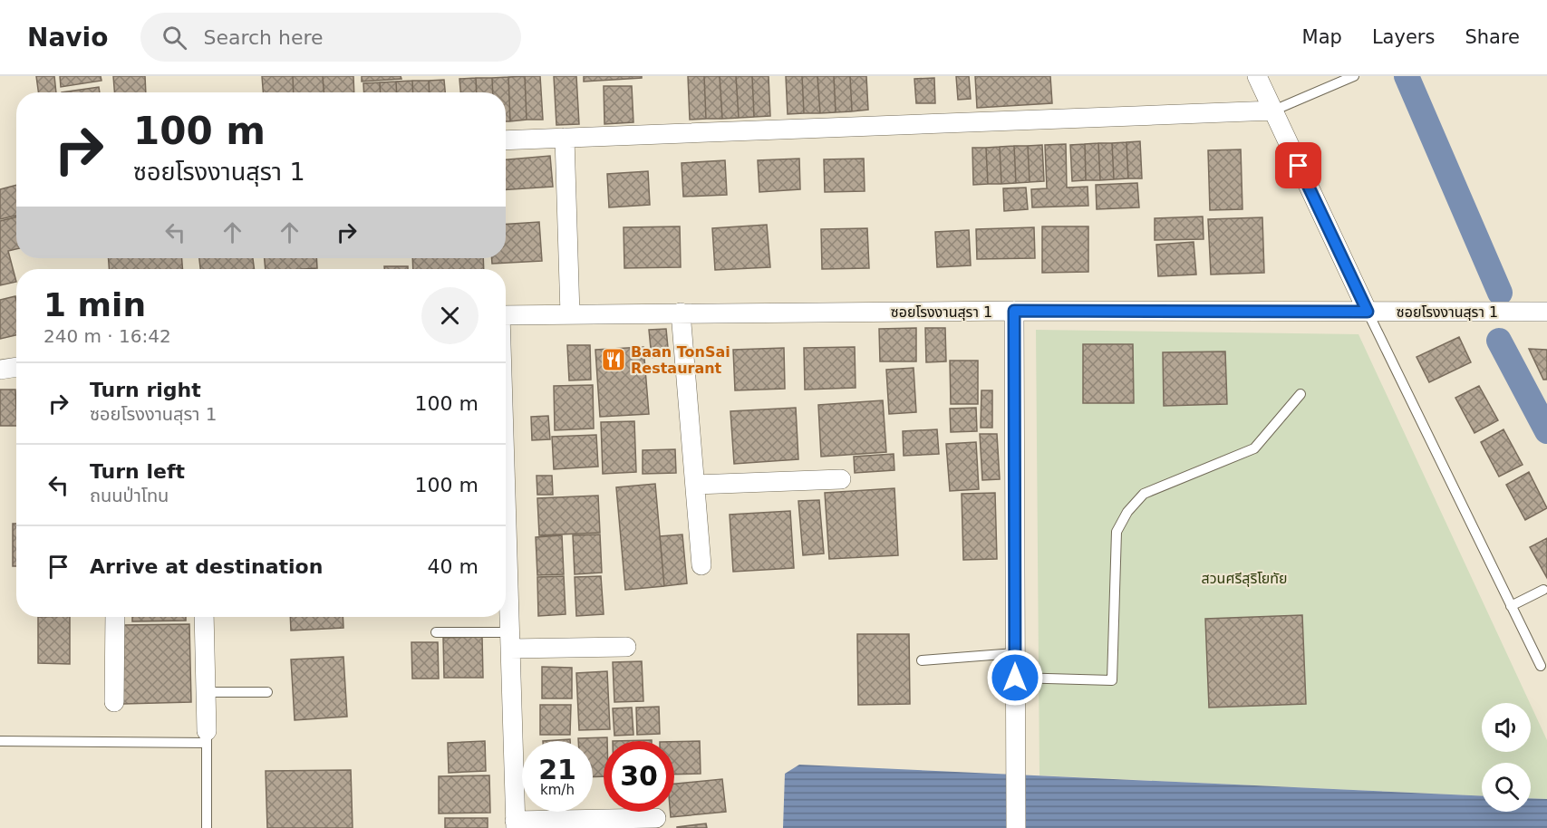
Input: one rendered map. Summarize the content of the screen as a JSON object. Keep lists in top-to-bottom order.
{
  "streets": {
    "street": ["ซอยโรงงานสุรา 1"]
  },
  "parks": ["สวนศรีสุริโยทัย"],
  "places": {
    "restaurant": ["Baan TonSai Restaurant"]
  },
  "page": {
    "header": "Navio",
    "search": "Search here",
    "nav": ["Map", "Layers", "Share"],
    "turn": ["100 m", "ซอยโรงงานสุรา 1"],
    "heading": ["1 min", "240 m · 16:42"],
    "list": [
      {
        "name": "Turn right",
        "note": "ซอยโรงงานสุรา 1",
        "value": "100 m"
      },
      {
        "name": "Turn left",
        "note": "ถนนป่าโทน",
        "value": "100 m"
      },
      {
        "name": "Arrive at destination",
        "value": "40 m"
      }
    ],
    "speed": "21 km/h",
    "limit": "30"
  }
}
